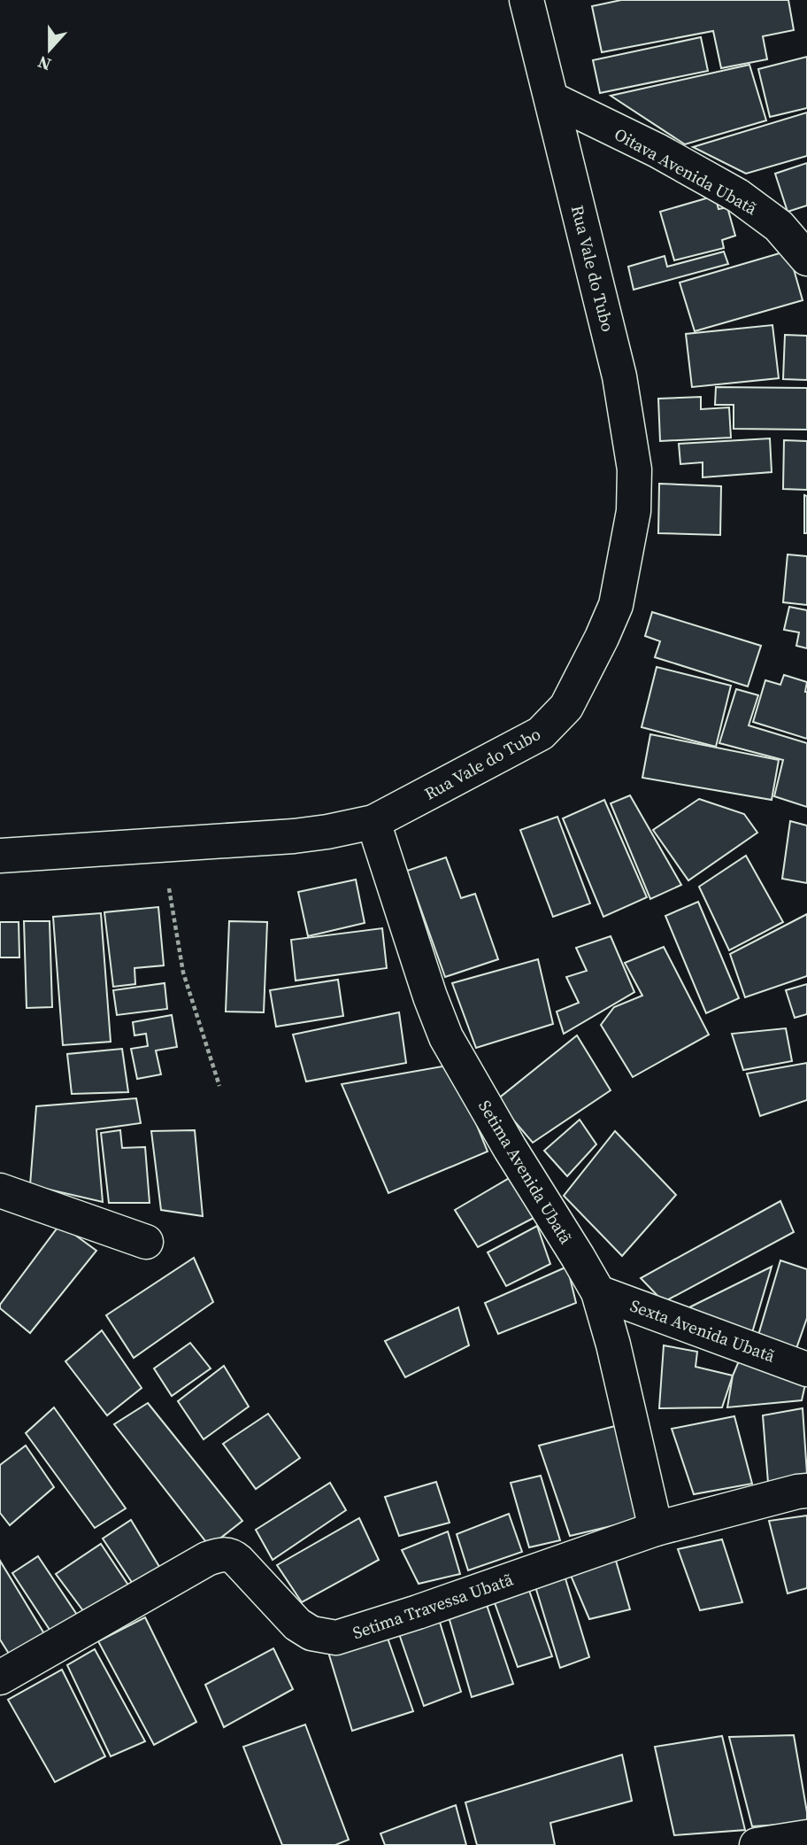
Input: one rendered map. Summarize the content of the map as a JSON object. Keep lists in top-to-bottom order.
{
  "streets": {
    "street": [
      "Oitava Avenida Ubatã",
      "Rua Vale do Tubo",
      "Setima Avenida Ubatã",
      "Sexta Avenida Ubatã",
      "Setima Travessa Ubatã"
    ]
  },
  "crossings": [
    ["Oitava Avenida Ubatã", "Rua Vale do Tubo"],
    ["Rua Vale do Tubo", "Setima Avenida Ubatã"],
    ["Setima Avenida Ubatã", "Sexta Avenida Ubatã"],
    ["Setima Avenida Ubatã", "Setima Travessa Ubatã"]
  ],
  "north": "bottom"
}
